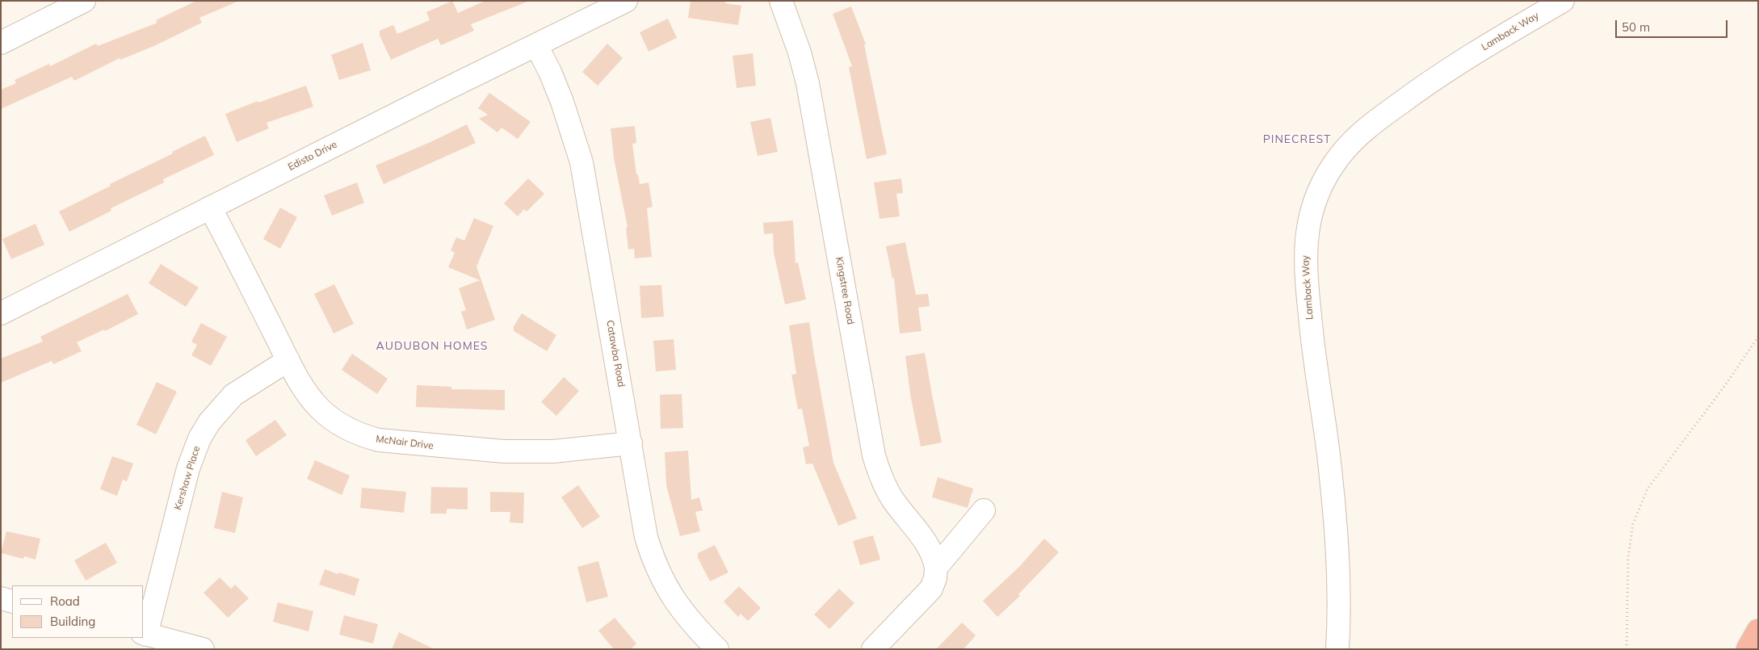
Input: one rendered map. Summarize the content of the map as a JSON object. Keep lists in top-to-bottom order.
{
  "streets": {
    "street": [
      "Lamback Way",
      "Edisto Drive",
      "Kingstree Road",
      "Catawba Road",
      "McNair Drive",
      "Kershaw Place"
    ]
  },
  "crossings": [
    ["Edisto Drive", "Catawba Road"],
    ["Edisto Drive", "McNair Drive"],
    ["Catawba Road", "McNair Drive"],
    ["McNair Drive", "Kershaw Place"]
  ],
  "districts": ["PINECREST", "AUDUBON HOMES"],
  "legend": ["Road", "Building"],
  "scale_bar": "50 m"
}
